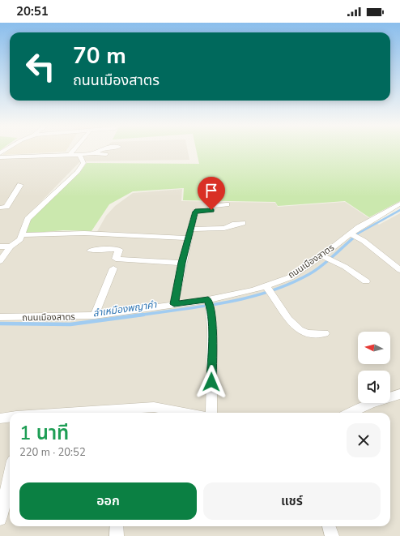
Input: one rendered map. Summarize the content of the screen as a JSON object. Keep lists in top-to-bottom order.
{
  "streets": {
    "street": ["ถนนเมืองสาตร"]
  },
  "water": ["ลำเหมืองพญาคำ"],
  "north": "left",
  "page": {
    "status": "20:51",
    "turn": ["70 m", "ถนนเมืองสาตร"],
    "heading": ["1 นาที", "220 m · 20:52"],
    "buttons": ["ออก", "แชร์"]
  }
}
